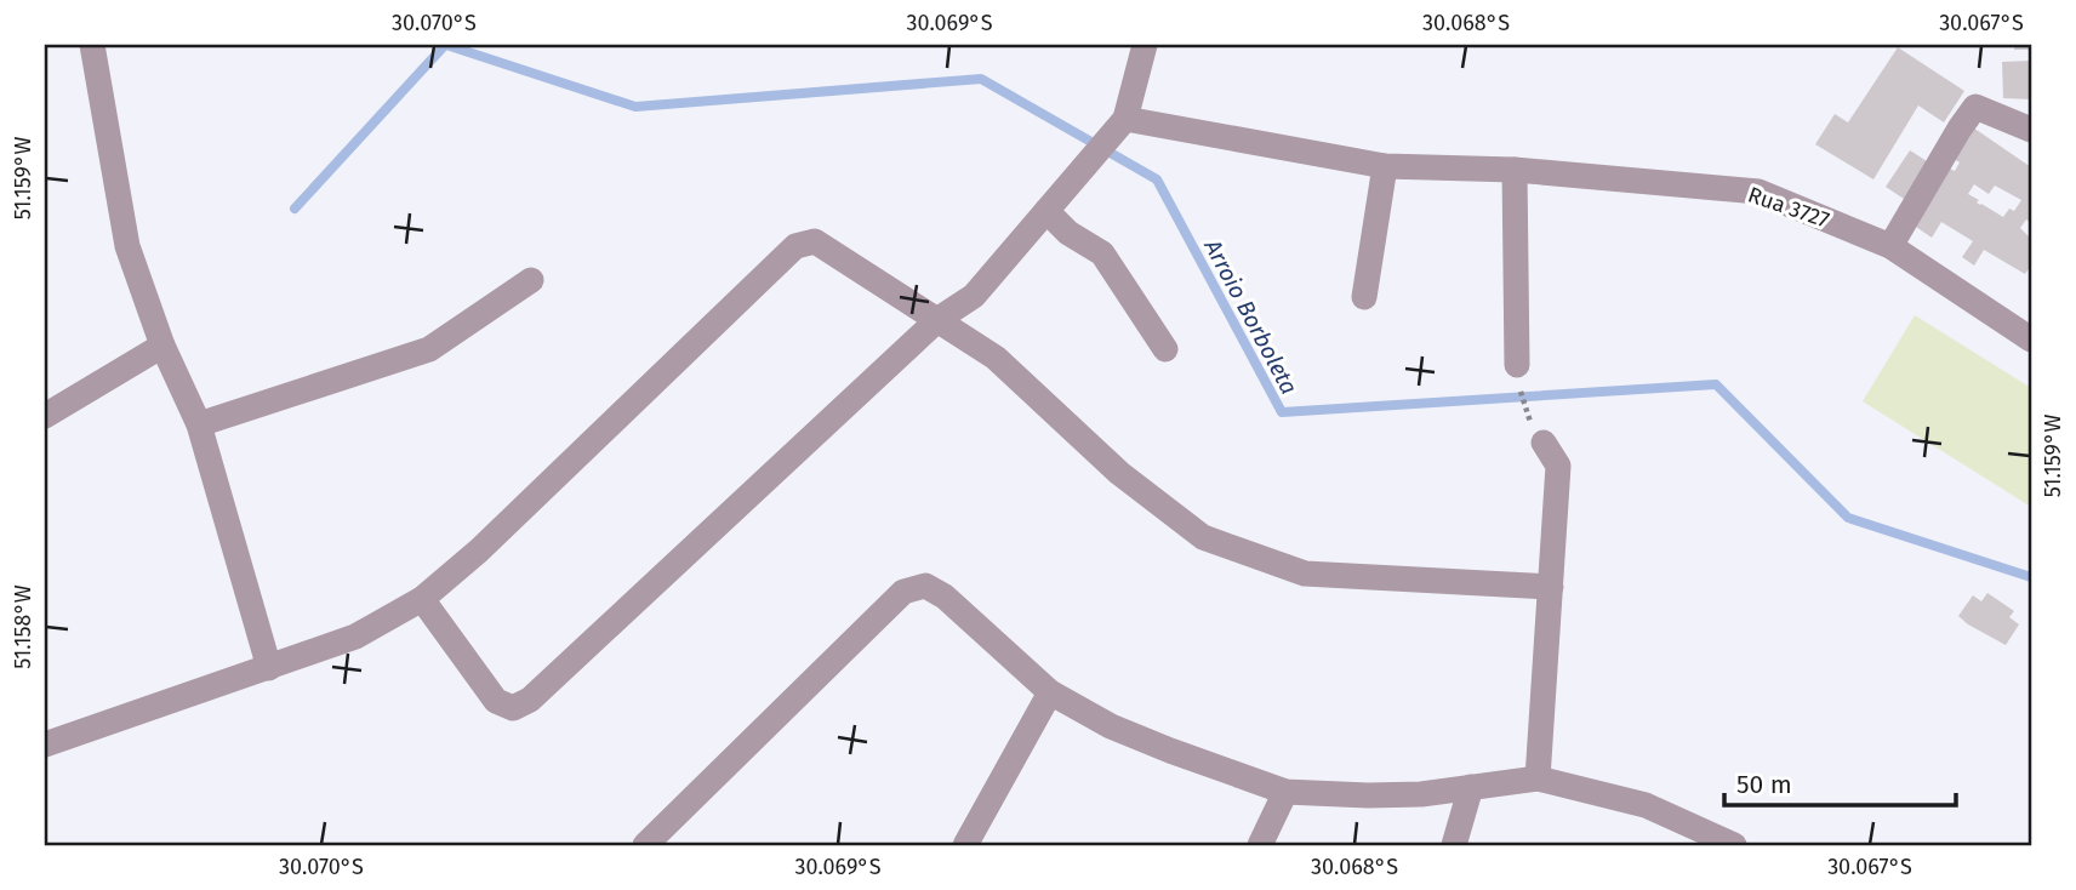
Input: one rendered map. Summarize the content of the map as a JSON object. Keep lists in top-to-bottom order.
{
  "streets": {
    "street": ["Rua 3727"]
  },
  "water": ["Arroio Borboleta"],
  "scale_bar": "50 m",
  "coordinates": [
    "30.070°S",
    "30.069°S",
    "30.068°S",
    "30.067°S",
    "51.159°W",
    "51.158°W"
  ]
}
